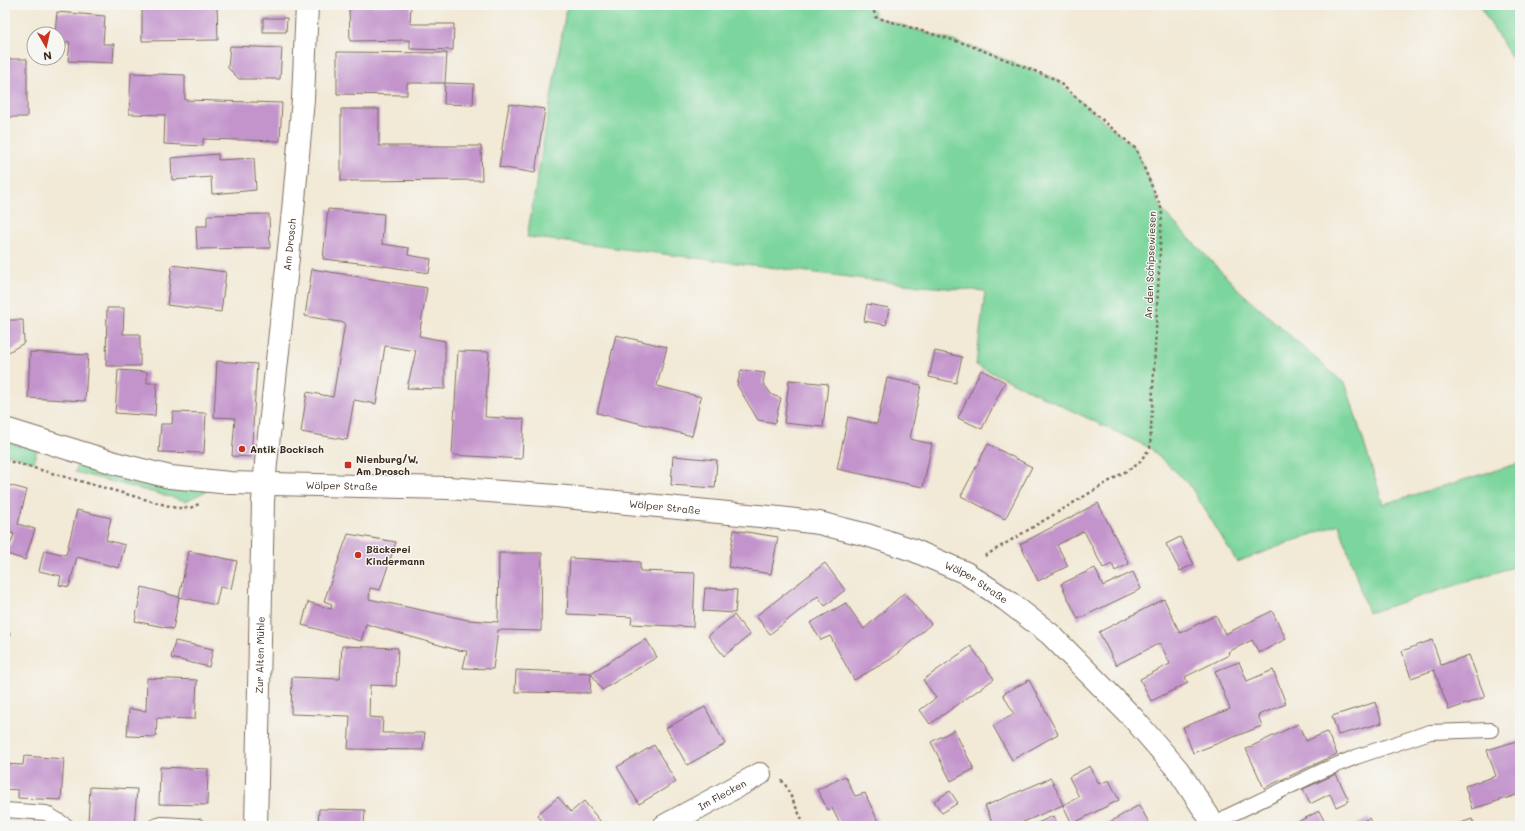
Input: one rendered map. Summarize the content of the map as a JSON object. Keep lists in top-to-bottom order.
{
  "streets": {
    "street": [
      "Am Drosch",
      "Wölper Straße",
      "Zur Alten Mühle",
      "Im Flecken"
    ],
    "path": ["An den Schipsewiesen"]
  },
  "crossings": [
    ["Am Drosch", "Wölper Straße"],
    ["Am Drosch", "Zur Alten Mühle"],
    ["An den Schipsewiesen", "Wölper Straße"],
    ["Wölper Straße", "Zur Alten Mühle"]
  ],
  "places": {
    "other": ["Antik Bockisch", "Bäckerei Kindermann"],
    "transit": ["Nienburg/W, Am Drosch"]
  },
  "north": "bottom"
}
